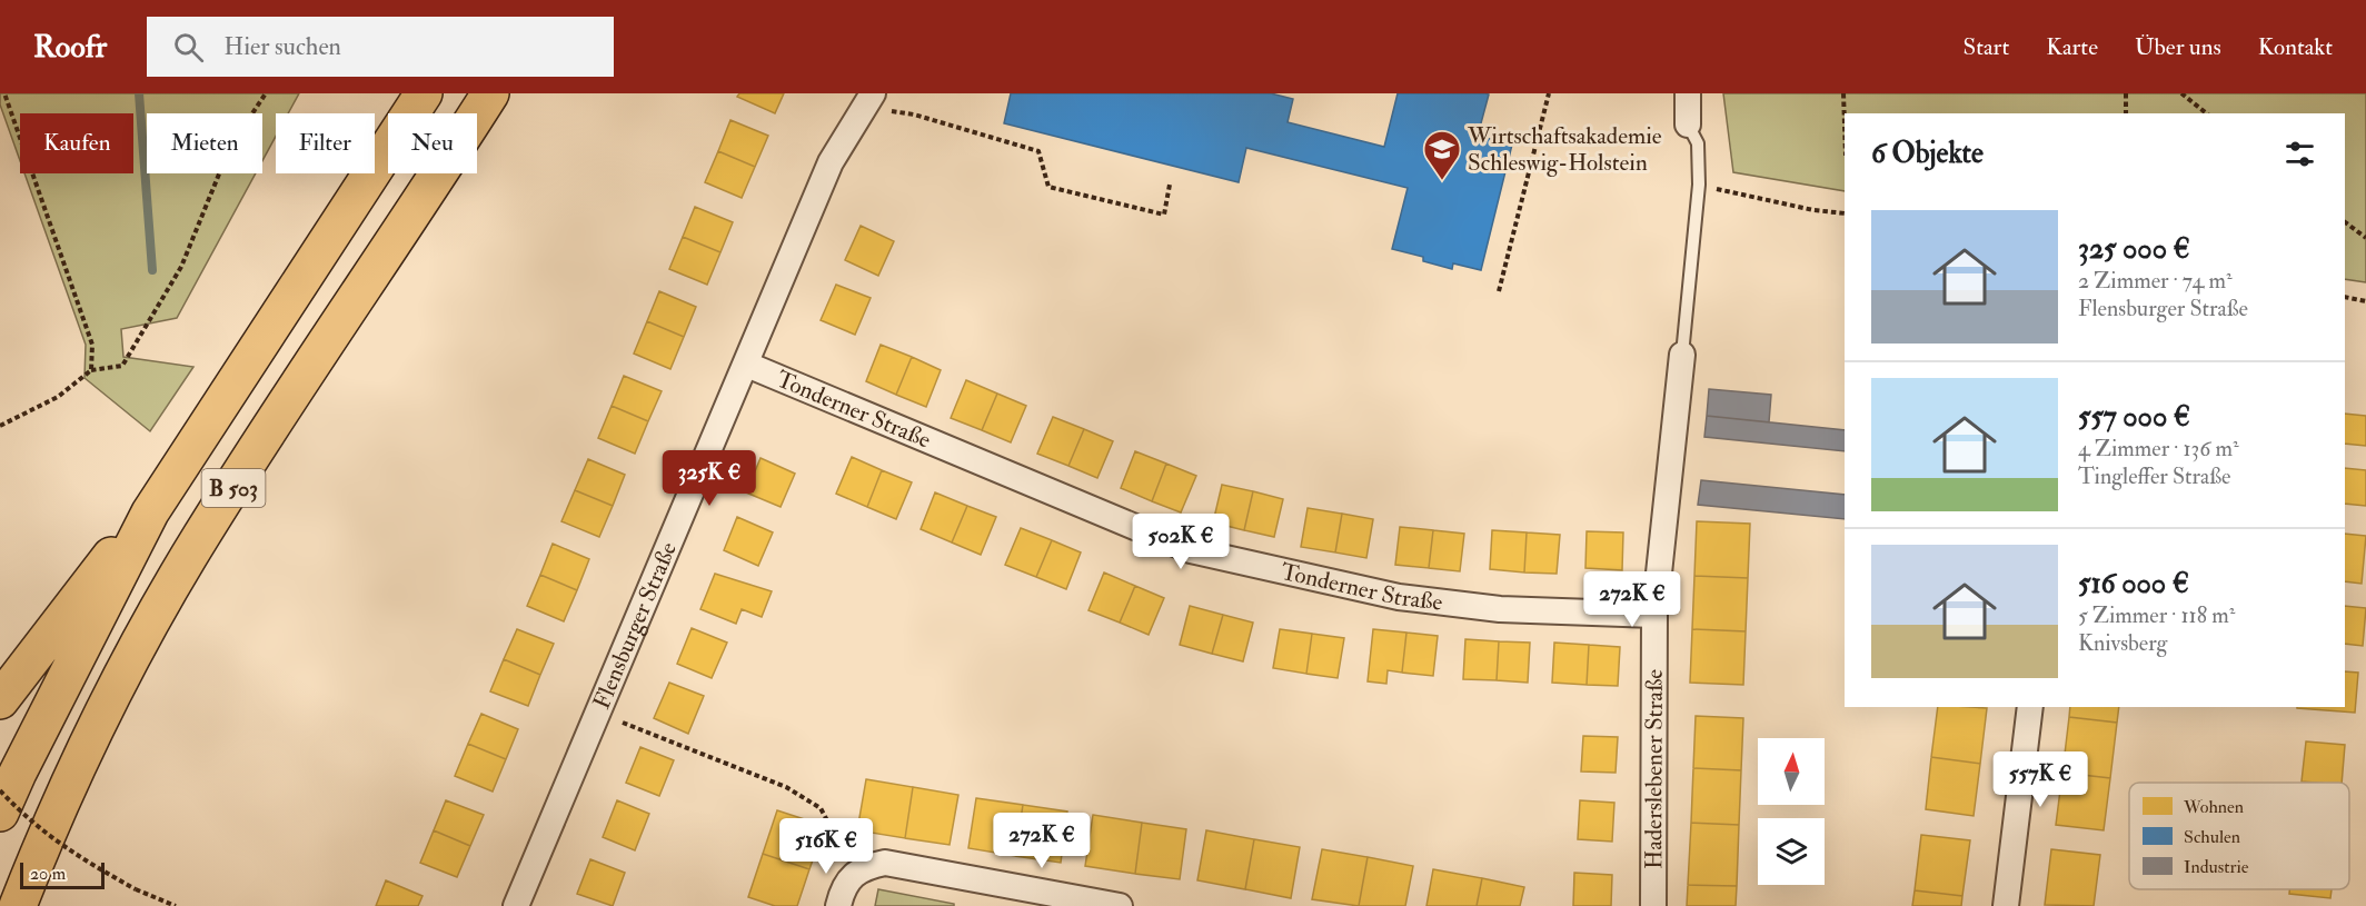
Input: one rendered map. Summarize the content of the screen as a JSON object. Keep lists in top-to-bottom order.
{
  "streets": {
    "highway": ["B 503"],
    "street": ["Tonderner Straße", "Flensburger Straße", "Haderslebener Straße"]
  },
  "crossings": [
    ["Tonderner Straße", "Flensburger Straße"],
    ["Tonderner Straße", "Haderslebener Straße"]
  ],
  "places": {
    "school or university": ["Wirtschaftsakademie Schleswig-Holstein"]
  },
  "legend": ["Wohnen", "Schulen", "Industrie"],
  "scale_bar": "20 m",
  "north": "top",
  "page": {
    "header": "Roofr",
    "search": "Hier suchen",
    "nav": [
      "Start",
      "Karte",
      "Über uns",
      "Kontakt"
    ],
    "chip": [
      "Kaufen",
      "Mieten",
      "Filter",
      "Neu"
    ],
    "heading": "6 Objekte",
    "list": [
      {
        "name": "325 000 €",
        "note": "2 Zimmer · 74 m² · Flensburger Straße"
      },
      {
        "name": "557 000 €",
        "note": "4 Zimmer · 136 m² · Tingleffer Straße"
      },
      {
        "name": "516 000 €",
        "note": "5 Zimmer · 118 m² · Knivsberg"
      }
    ],
    "price": [
      "325K €",
      "502K €",
      "272K €",
      "557K €",
      "272K €",
      "516K €"
    ],
    "scale": "20 m"
  }
}
